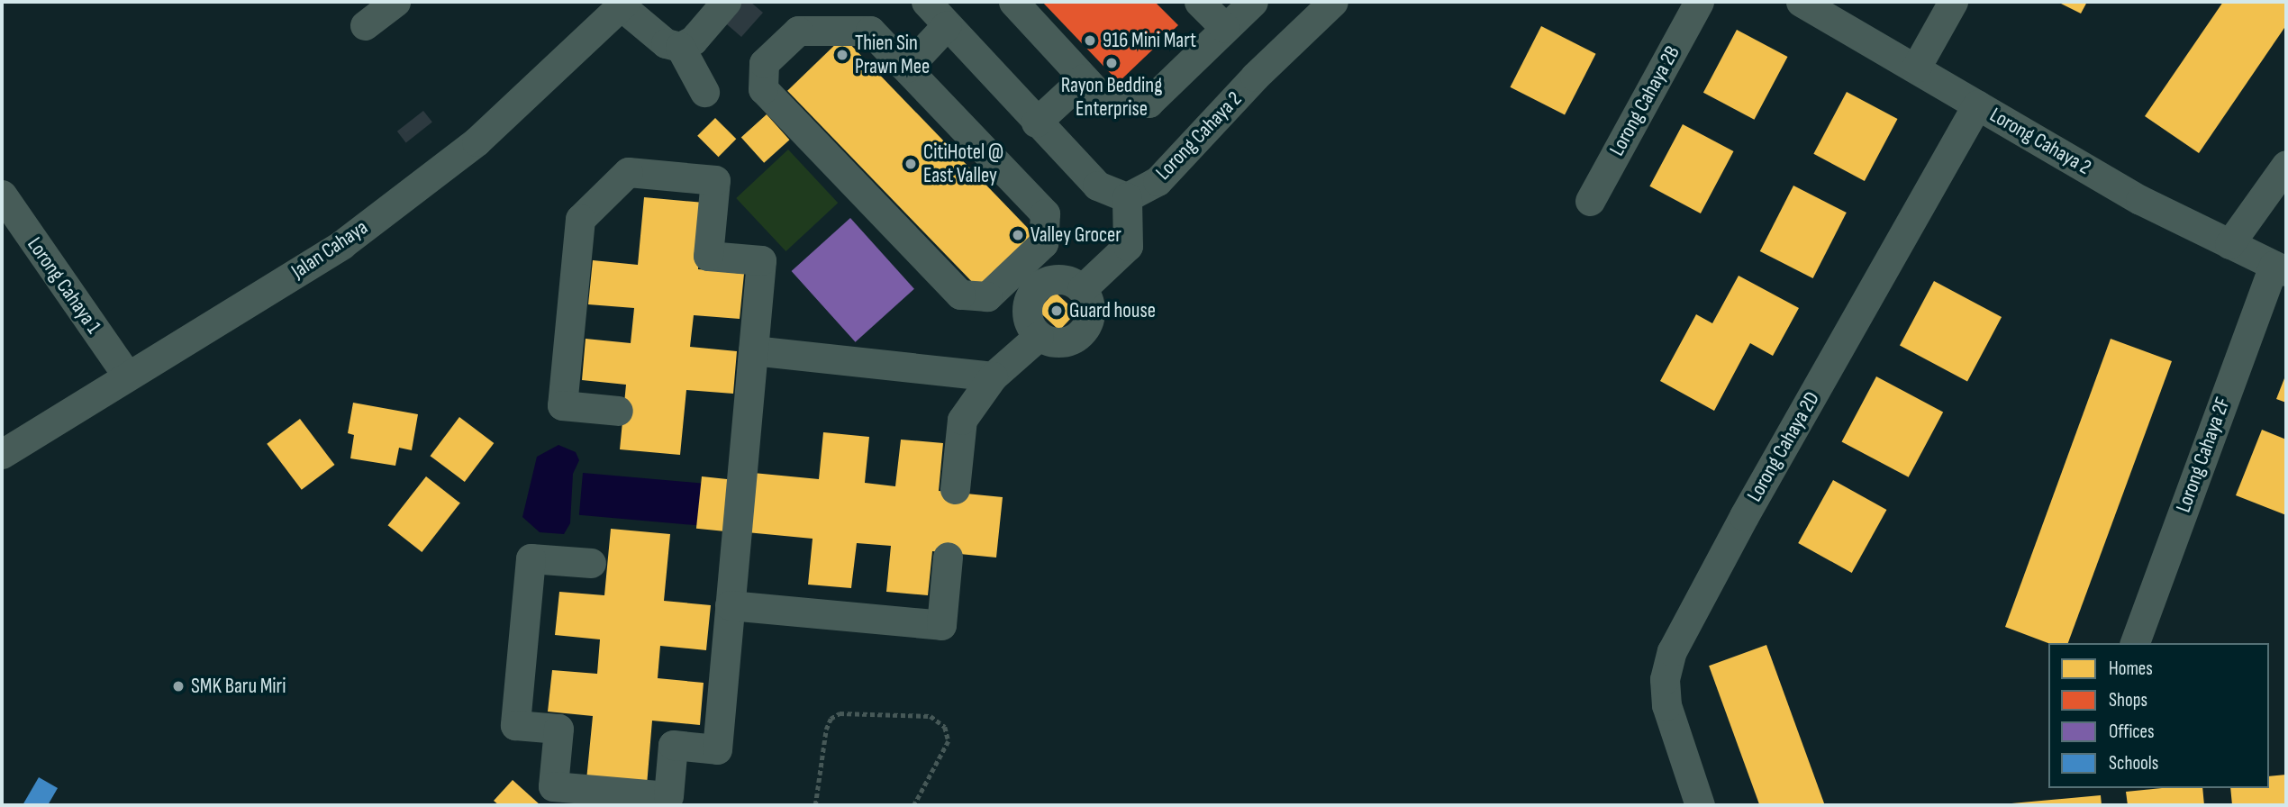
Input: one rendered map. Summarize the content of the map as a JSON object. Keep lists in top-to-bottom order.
{
  "streets": {
    "street": [
      "Lorong Cahaya 2B",
      "Lorong Cahaya 2",
      "Jalan Cahaya",
      "Lorong Cahaya 1",
      "Lorong Cahaya 2D",
      "Lorong Cahaya 2F"
    ]
  },
  "crossings": [
    ["Lorong Cahaya 2", "Lorong Cahaya 2D"],
    ["Lorong Cahaya 2", "Lorong Cahaya 2F"],
    ["Jalan Cahaya", "Lorong Cahaya 1"]
  ],
  "places": [
    "916 Mini Mart",
    "Thien Sin Prawn Mee",
    "Rayon Bedding Enterprise",
    "CitiHotel @ East Valley",
    "Valley Grocer",
    "Guard house",
    "SMK Baru Miri"
  ],
  "legend": [
    "Homes",
    "Shops",
    "Offices",
    "Schools"
  ]
}
